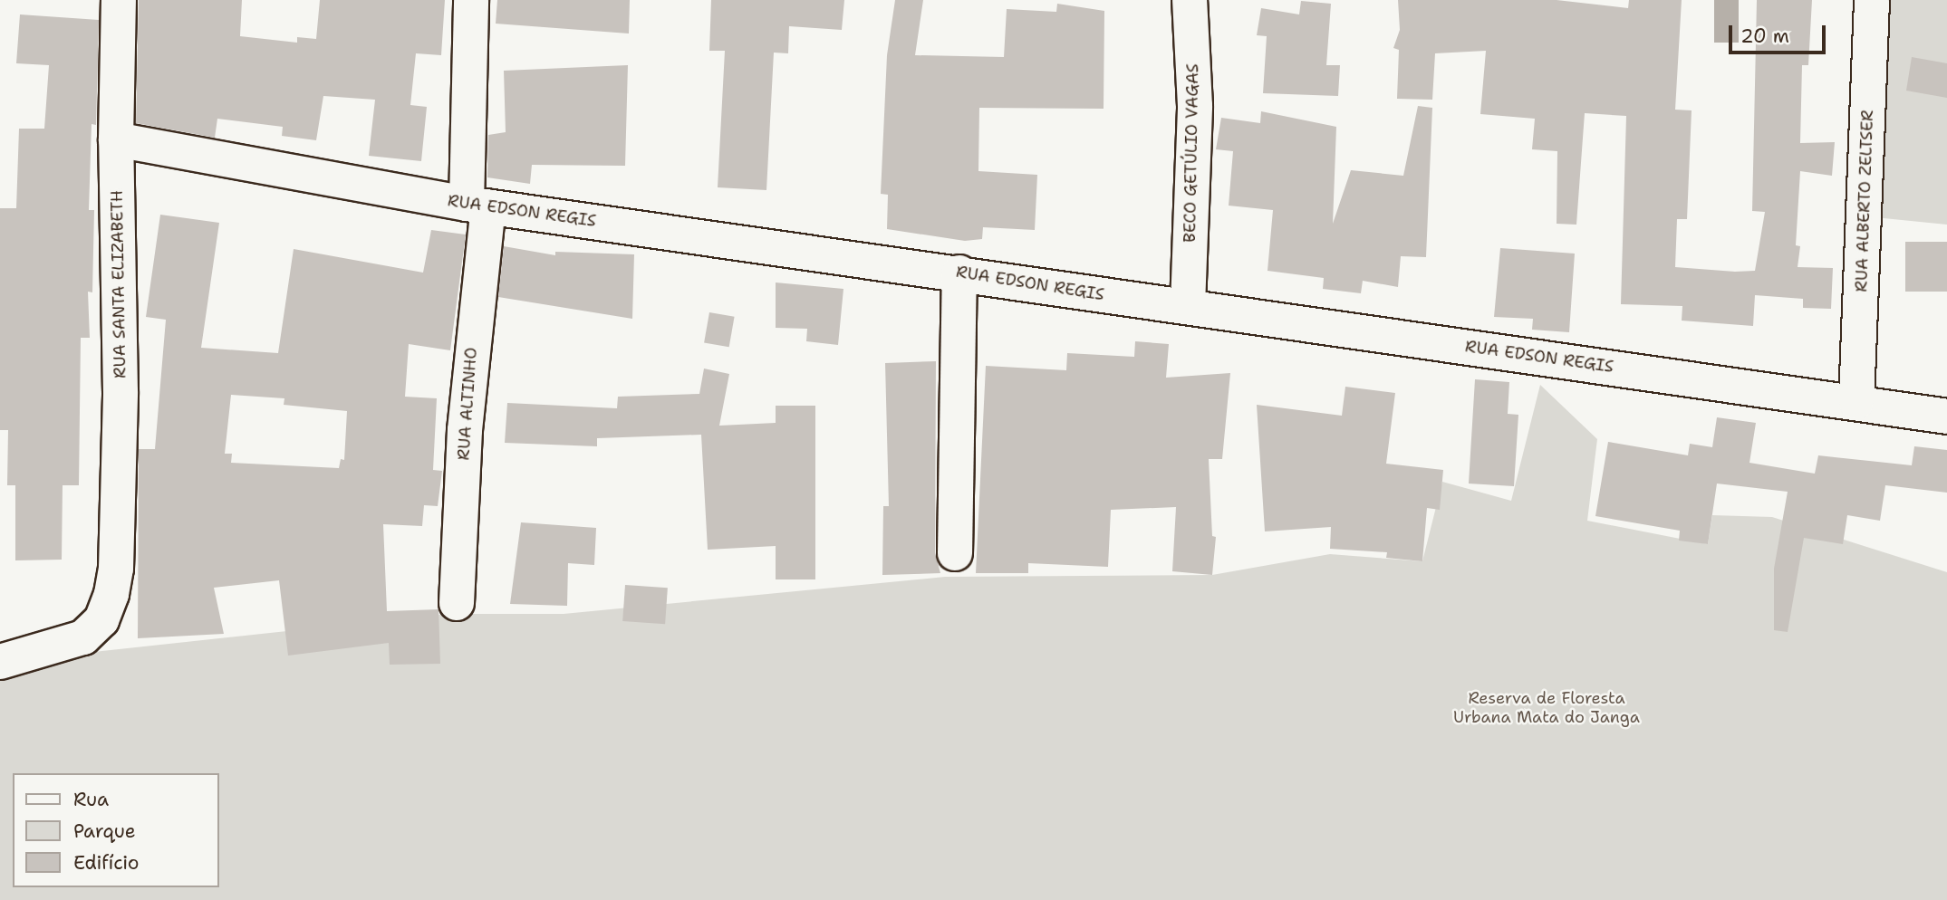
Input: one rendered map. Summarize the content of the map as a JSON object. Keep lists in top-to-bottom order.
{
  "streets": {
    "street": [
      "BECO GETÚLIO VAGAS",
      "RUA ALBERTO ZELTSER",
      "RUA EDSON REGIS",
      "RUA SANTA ELIZABETH",
      "RUA ALTINHO"
    ]
  },
  "crossings": [
    ["BECO GETÚLIO VAGAS", "RUA EDSON REGIS"],
    ["RUA ALBERTO ZELTSER", "RUA EDSON REGIS"],
    ["RUA EDSON REGIS", "RUA SANTA ELIZABETH"],
    ["RUA EDSON REGIS", "RUA ALTINHO"]
  ],
  "parks": ["Reserva de Floresta Urbana Mata do Janga"],
  "legend": ["Rua", "Parque", "Edifício"],
  "scale_bar": "20 m"
}
